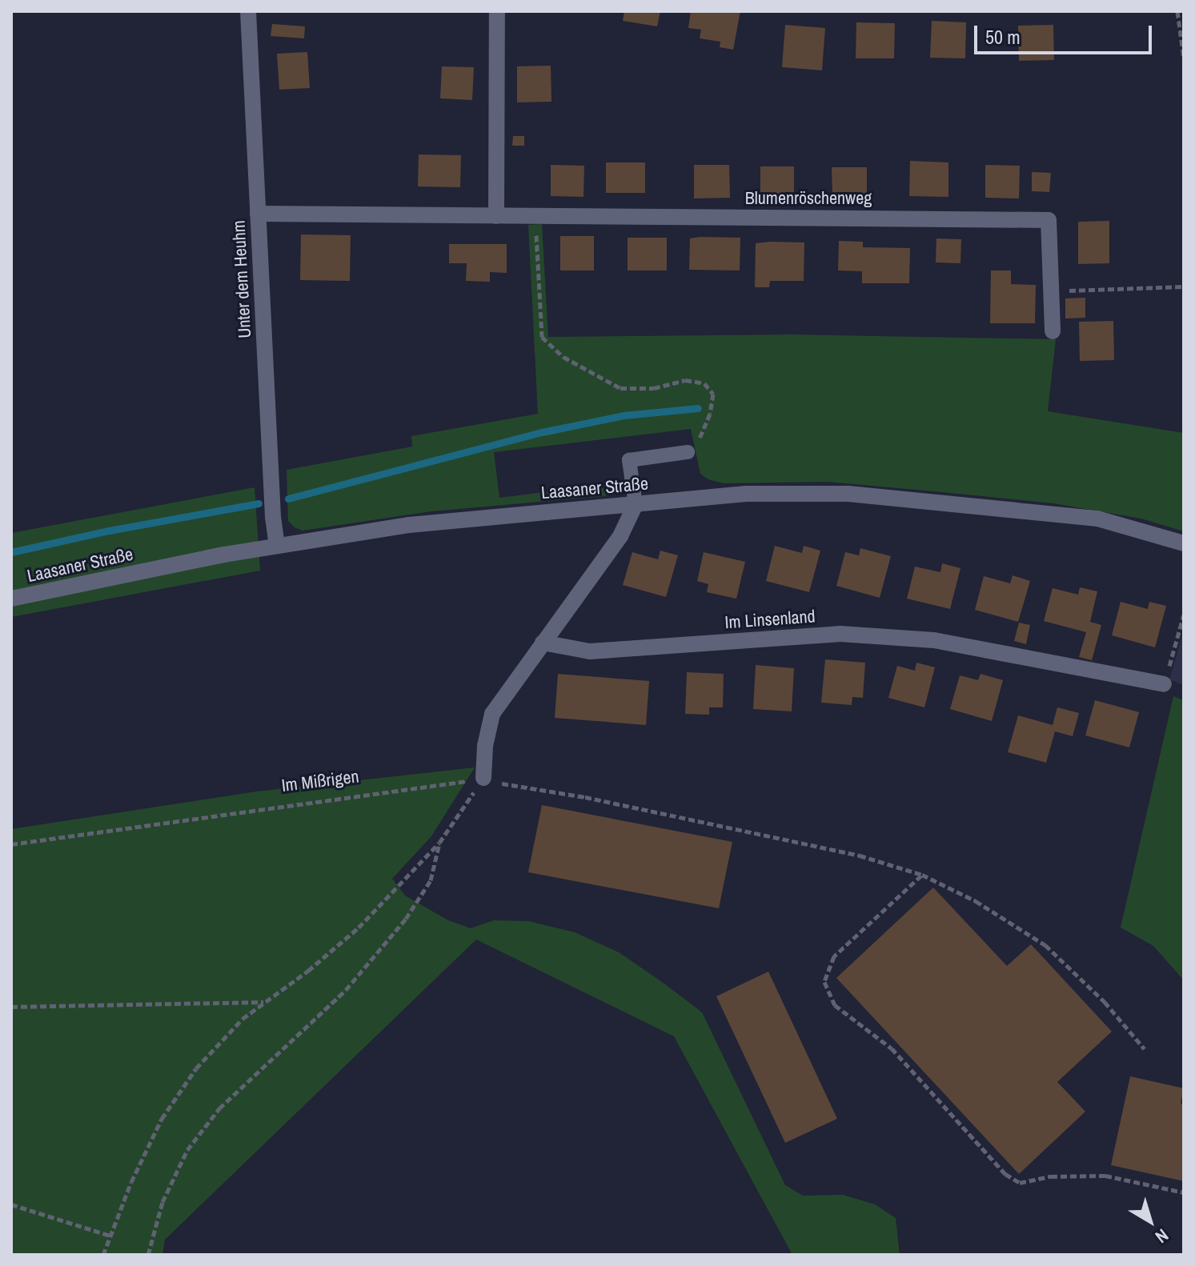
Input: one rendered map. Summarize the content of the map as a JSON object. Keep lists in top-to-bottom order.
{
  "streets": {
    "street": [
      "Blumenröschenweg",
      "Unter dem Heuhm",
      "Laasaner Straße",
      "Im Linsenland"
    ],
    "path": ["Im Mißrigen"]
  },
  "crossings": [
    ["Blumenröschenweg", "Unter dem Heuhm"],
    ["Unter dem Heuhm", "Laasaner Straße"]
  ],
  "scale_bar": "50 m",
  "north": "bottom right"
}
